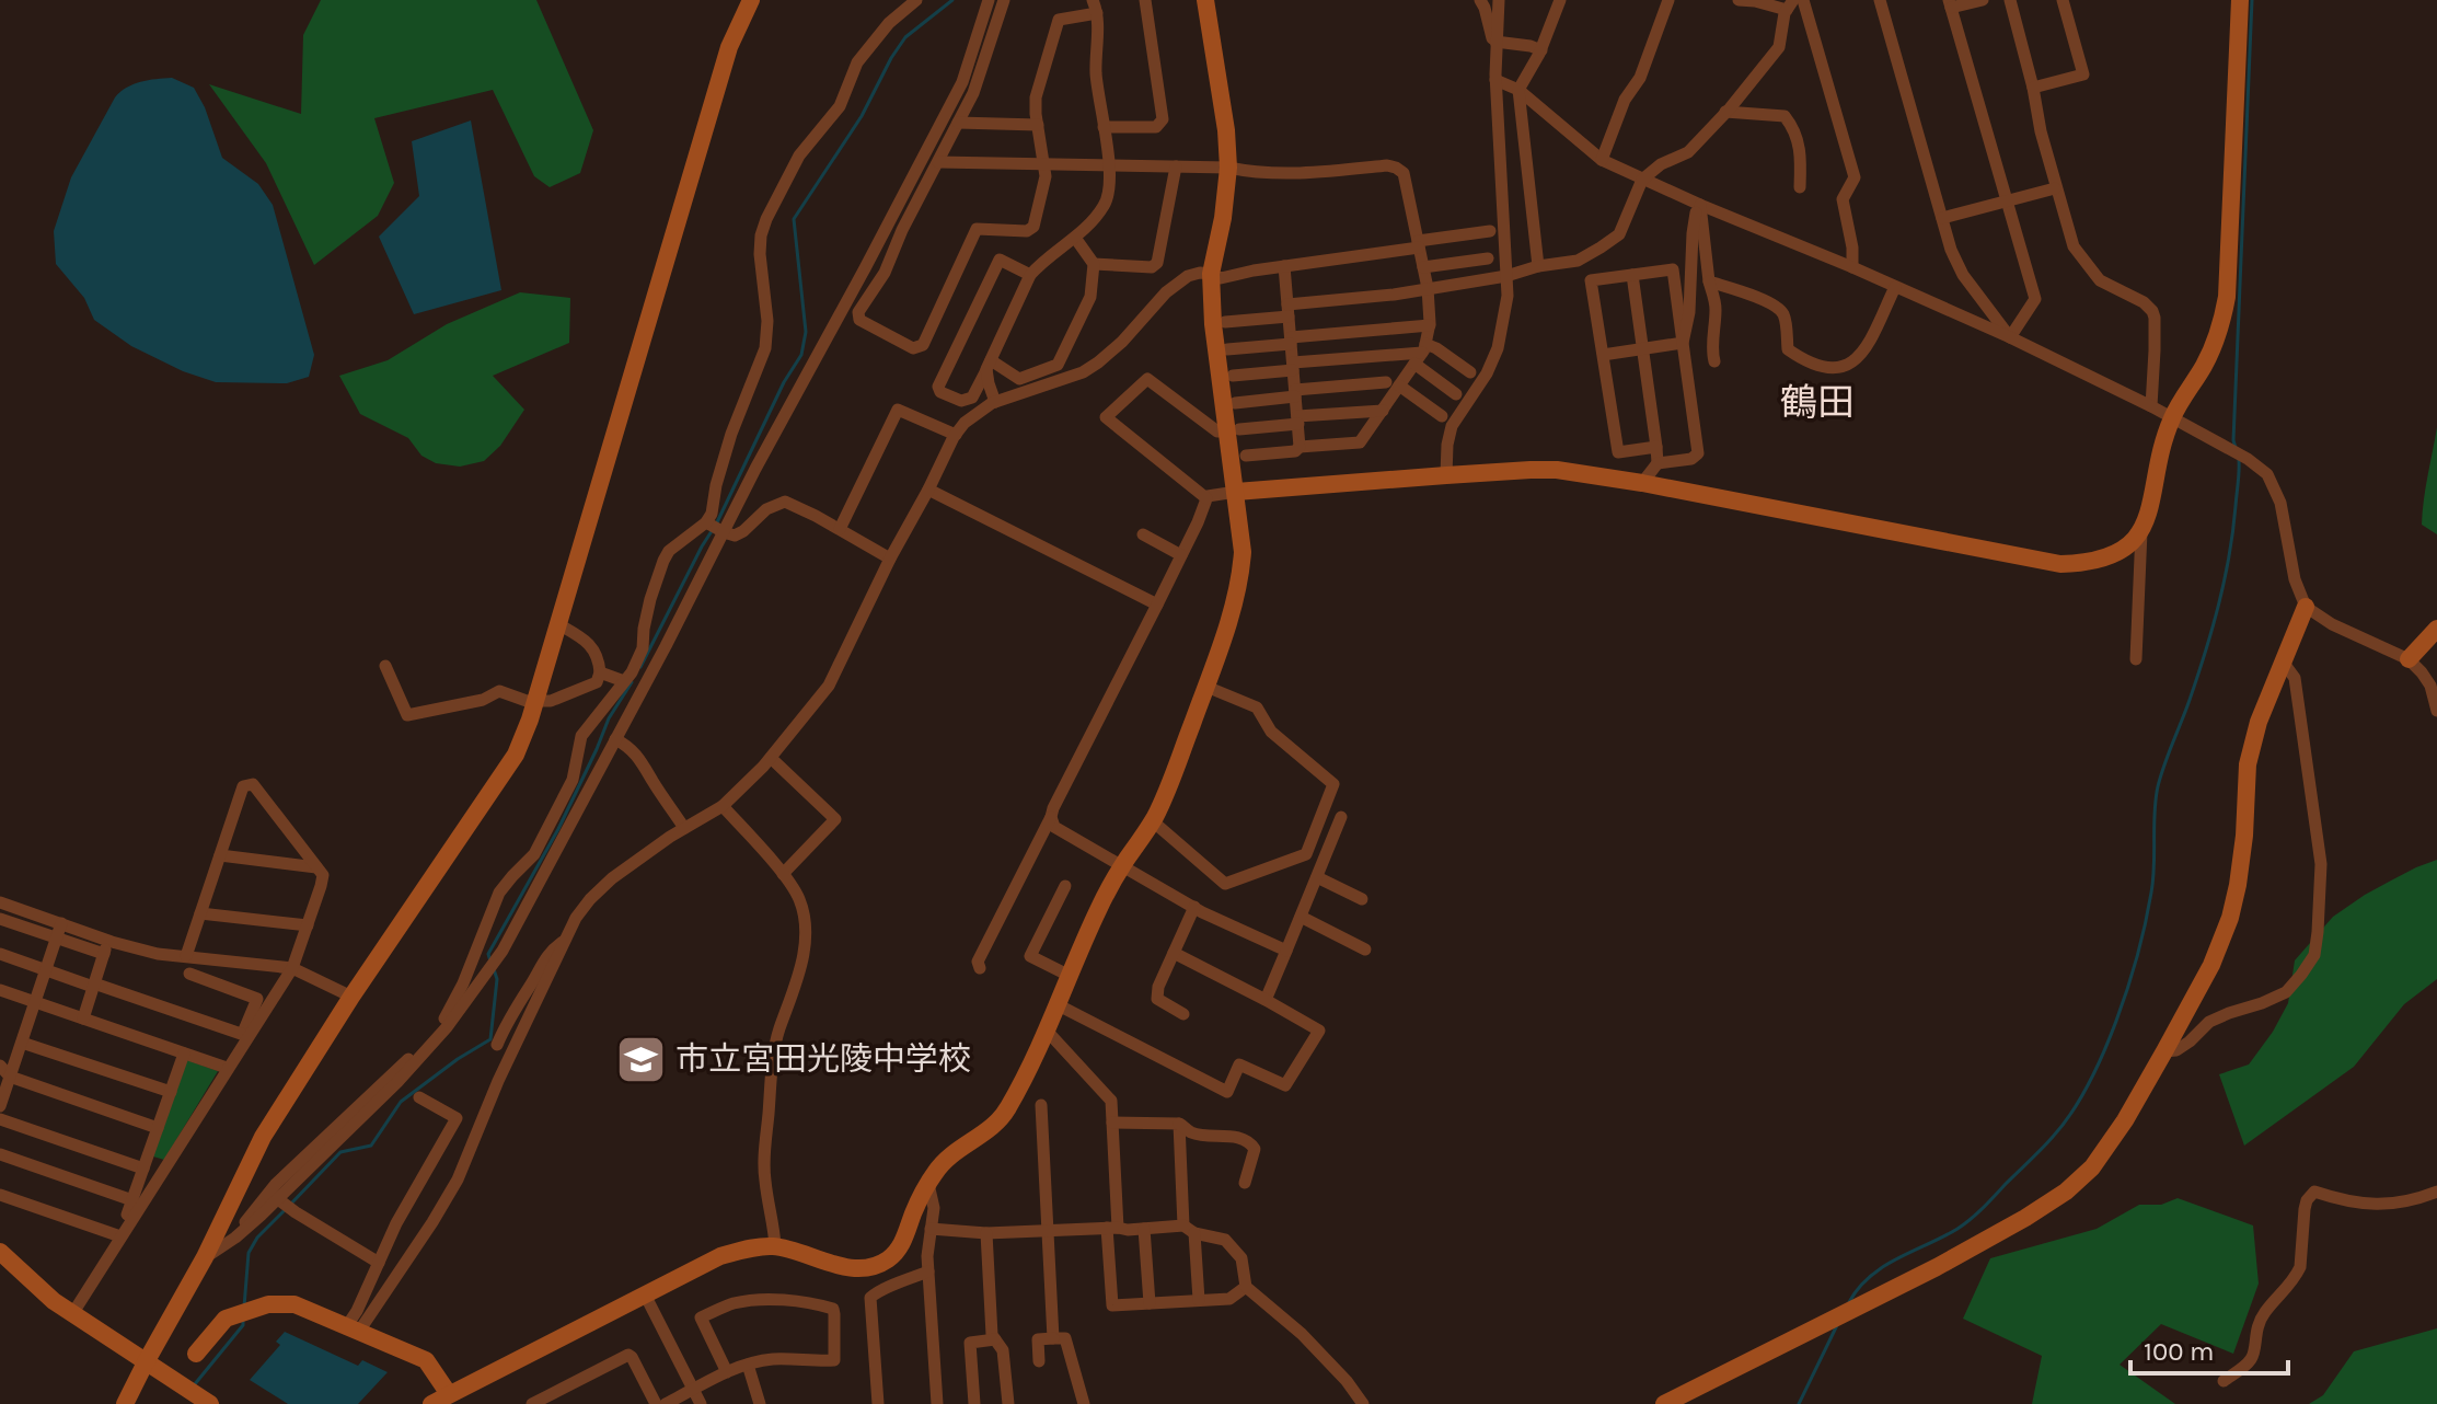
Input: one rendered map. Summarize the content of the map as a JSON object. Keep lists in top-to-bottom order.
{
  "districts": ["鶴田"],
  "places": {
    "school or university": ["市立宮田光陵中学校"]
  },
  "scale_bar": "100 m"
}
